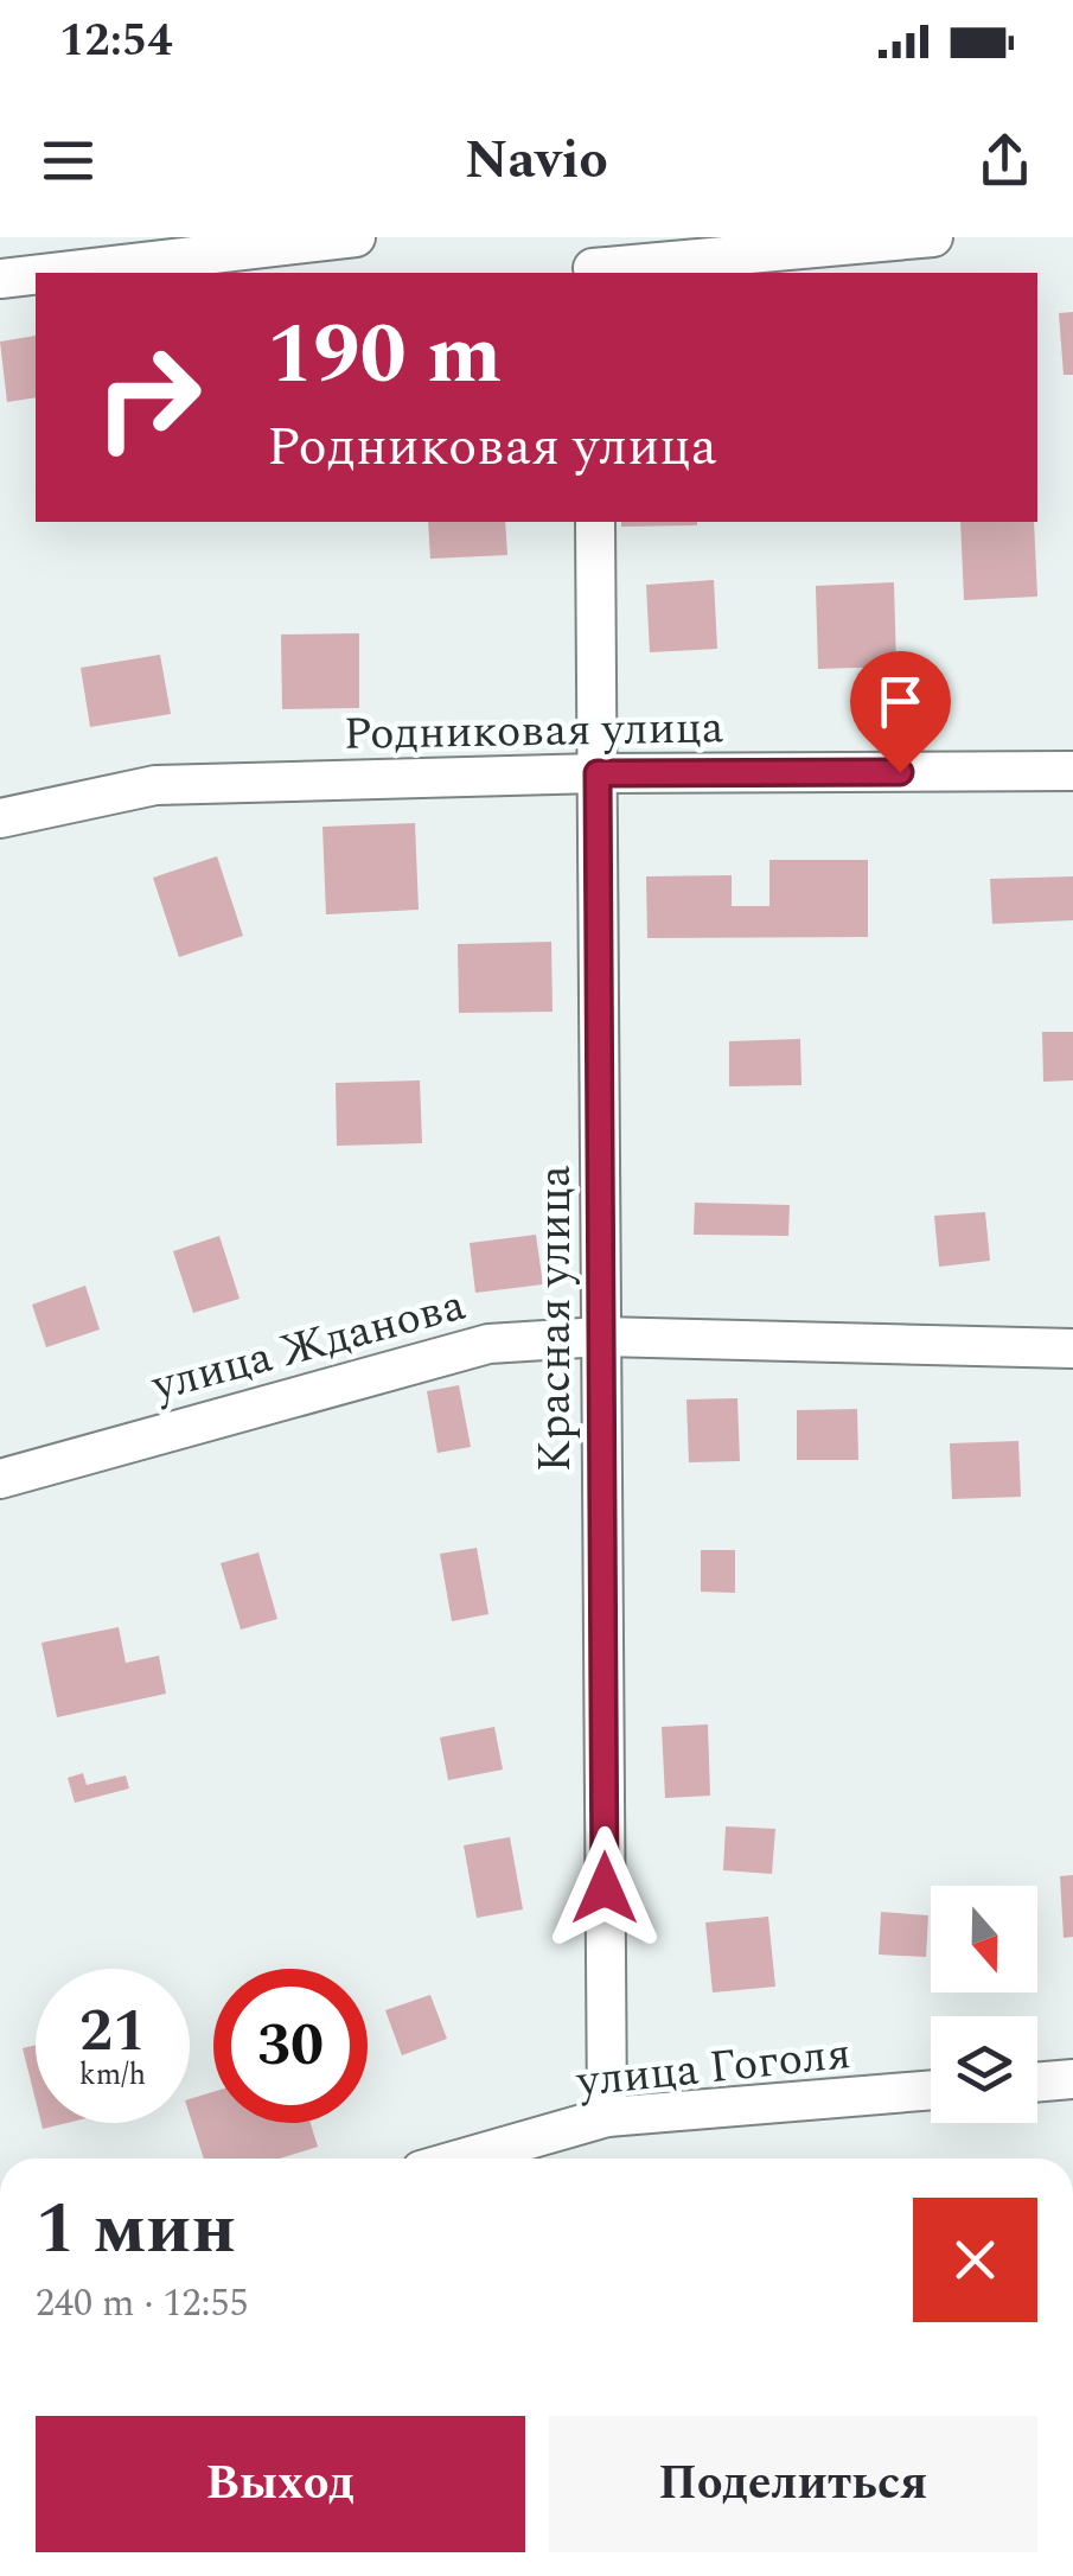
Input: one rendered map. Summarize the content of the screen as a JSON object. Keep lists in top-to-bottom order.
{
  "streets": {
    "street": [
      "Родниковая улица",
      "Красная улица",
      "улица Жданова",
      "улица Гоголя"
    ]
  },
  "crossings": [
    ["Родниковая улица", "Красная улица"],
    ["Красная улица", "улица Жданова"],
    ["Красная улица", "улица Гоголя"]
  ],
  "north": "bottom",
  "page": {
    "status": "12:54",
    "header": "Navio",
    "turn": ["190 m", "Родниковая улица"],
    "speed": "21 km/h",
    "limit": "30",
    "heading": ["1 мин", "240 m · 12:55"],
    "buttons": ["Выход", "Поделиться"]
  }
}
